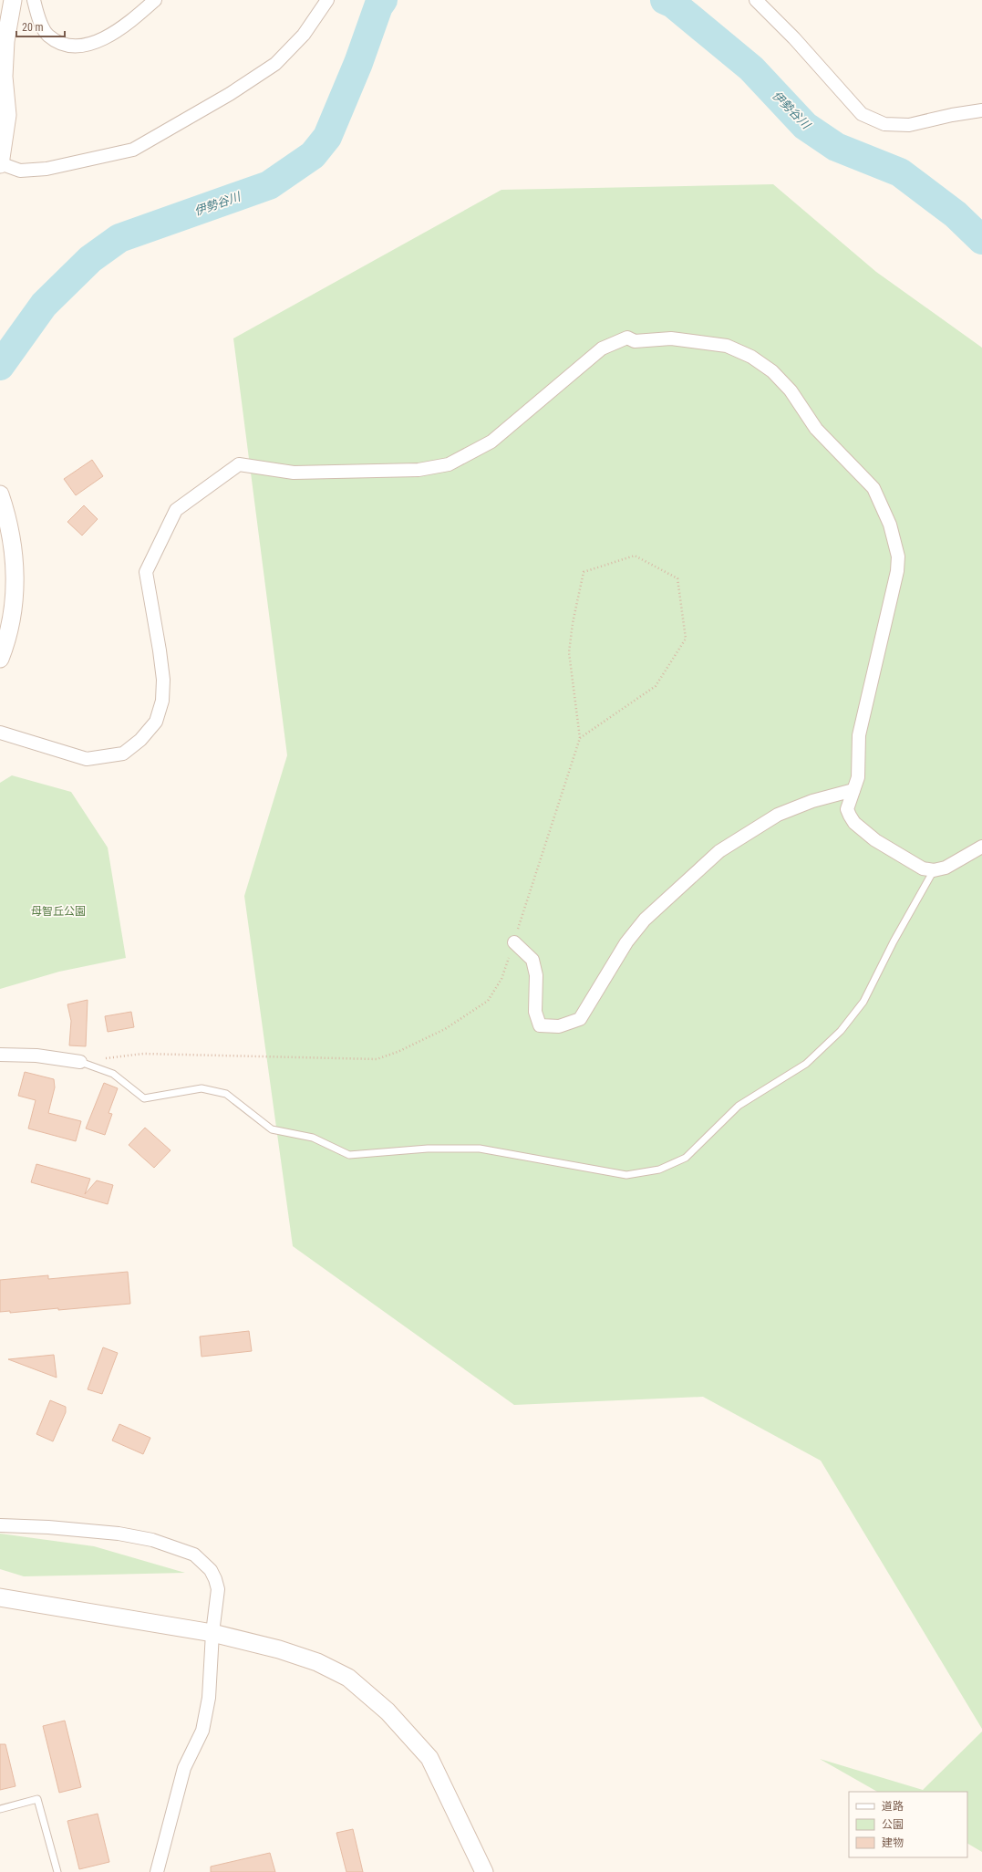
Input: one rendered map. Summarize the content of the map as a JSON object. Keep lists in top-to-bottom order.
{
  "water": ["伊勢谷川"],
  "parks": ["母智丘公園"],
  "legend": ["道路", "公園", "建物"],
  "scale_bar": "20 m"
}
